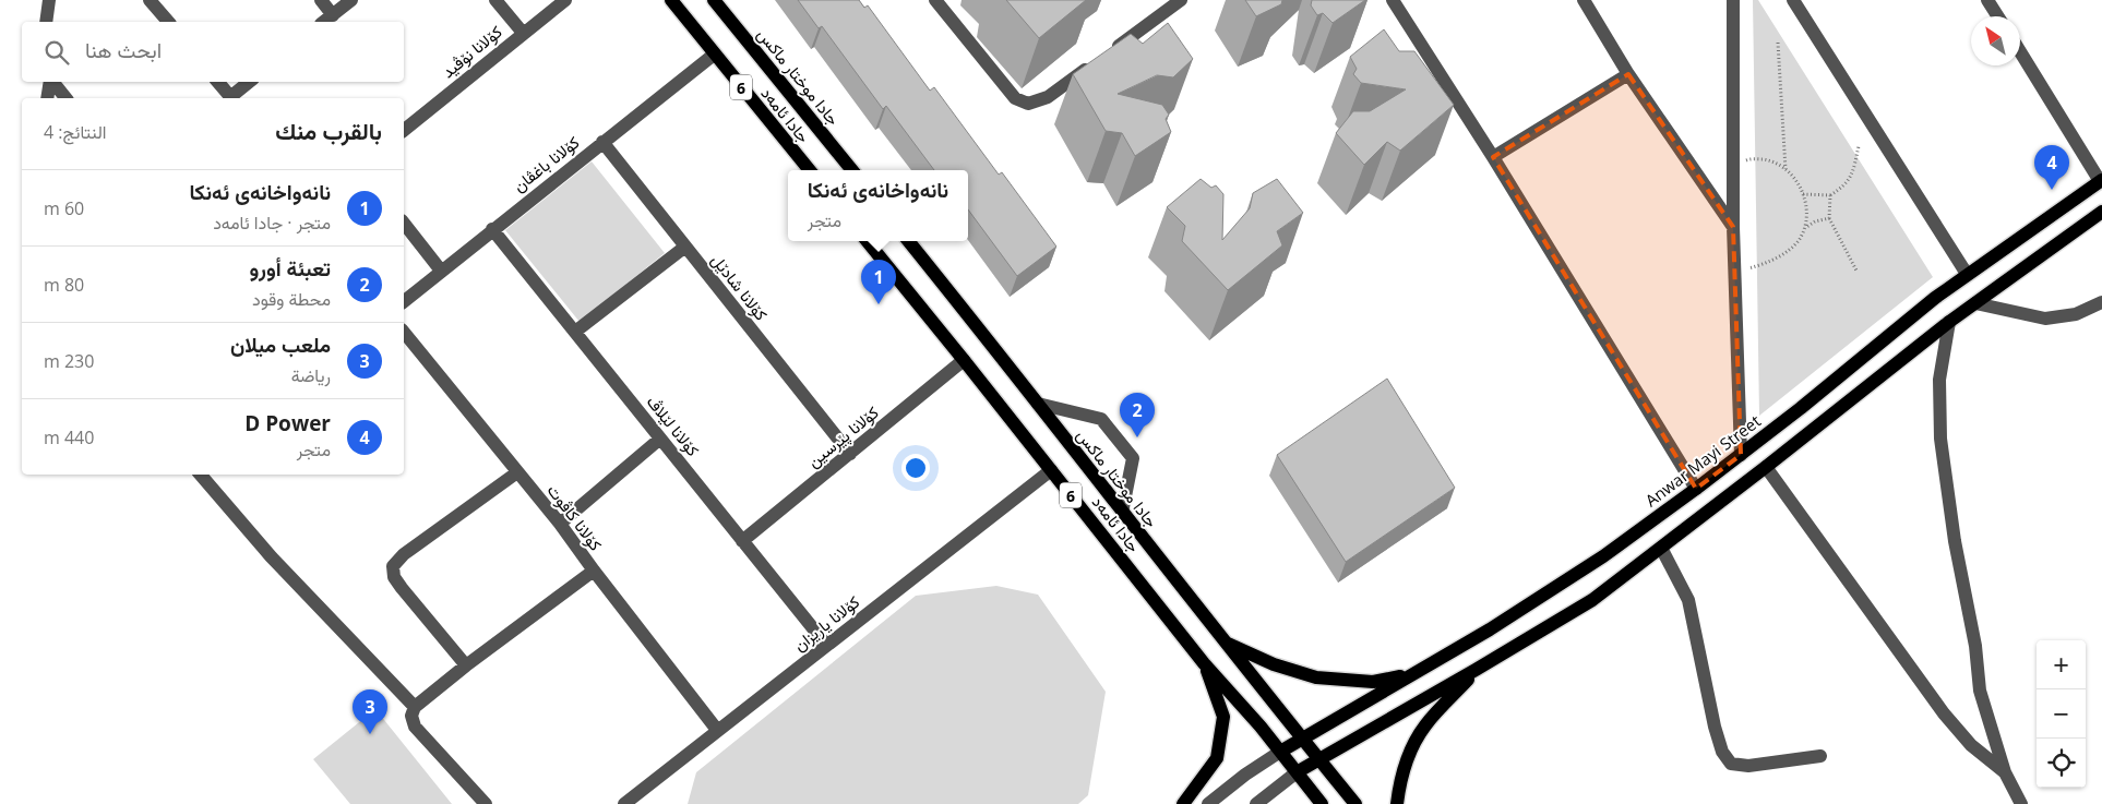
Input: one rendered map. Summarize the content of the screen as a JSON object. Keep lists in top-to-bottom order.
{
  "streets": {
    "main road": [
      "جادا موختار ماكس",
      "6",
      "جادا ئامەد",
      "Anwar Mayi Street"
    ],
    "street": [
      "کۆلانا نۆڤید",
      "کۆلانا باغڤان",
      "کۆلانا شادێل",
      "کۆلانا لێلاڤ",
      "کۆلانا پێرسین",
      "کۆلانا کاڤوت",
      "کۆلانا یاریزان"
    ]
  },
  "crossings": [
    ["جادا موختار ماكس", "6"],
    ["جادا موختار ماكس", "Anwar Mayi Street"],
    ["6", "Anwar Mayi Street"],
    ["جادا ئامەد", "کۆلانا باغڤان"],
    ["جادا ئامەد", "کۆلانا پێرسین"],
    ["جادا ئامەد", "Anwar Mayi Street"],
    ["جادا ئامەد", "کۆلانا یاریزان"],
    ["کۆلانا باغڤان", "کۆلانا شادێل"],
    ["کۆلانا باغڤان", "کۆلانا لێلاڤ"],
    ["کۆلانا شادێل", "کۆلانا پێرسین"],
    ["کۆلانا لێلاڤ", "کۆلانا پێرسین"],
    ["کۆلانا لێلاڤ", "کۆلانا یاریزان"],
    ["کۆلانا کاڤوت", "کۆلانا یاریزان"]
  ],
  "north": "top left",
  "page": {
    "search": "ابحث هنا",
    "heading": ["بالقرب منك", "النتائج: 4"],
    "pins": [
      "4",
      "1",
      "2",
      "3"
    ],
    "list": [
      {
        "mark": "1",
        "name": "نانەواخانەی ئەنکا",
        "note": "متجر · جادا ئامەد",
        "value": "60 m"
      },
      {
        "mark": "2",
        "name": "تعبئة أورو",
        "note": "محطة وقود",
        "value": "80 m"
      },
      {
        "mark": "3",
        "name": "ملعب ميلان",
        "note": "رياضة",
        "value": "230 m"
      },
      {
        "mark": "4",
        "name": "D Power",
        "note": "متجر",
        "value": "440 m"
      }
    ],
    "popup": ["نانەواخانەی ئەنکا", "متجر"],
    "map_buttons": ["+", "−"]
  }
}
